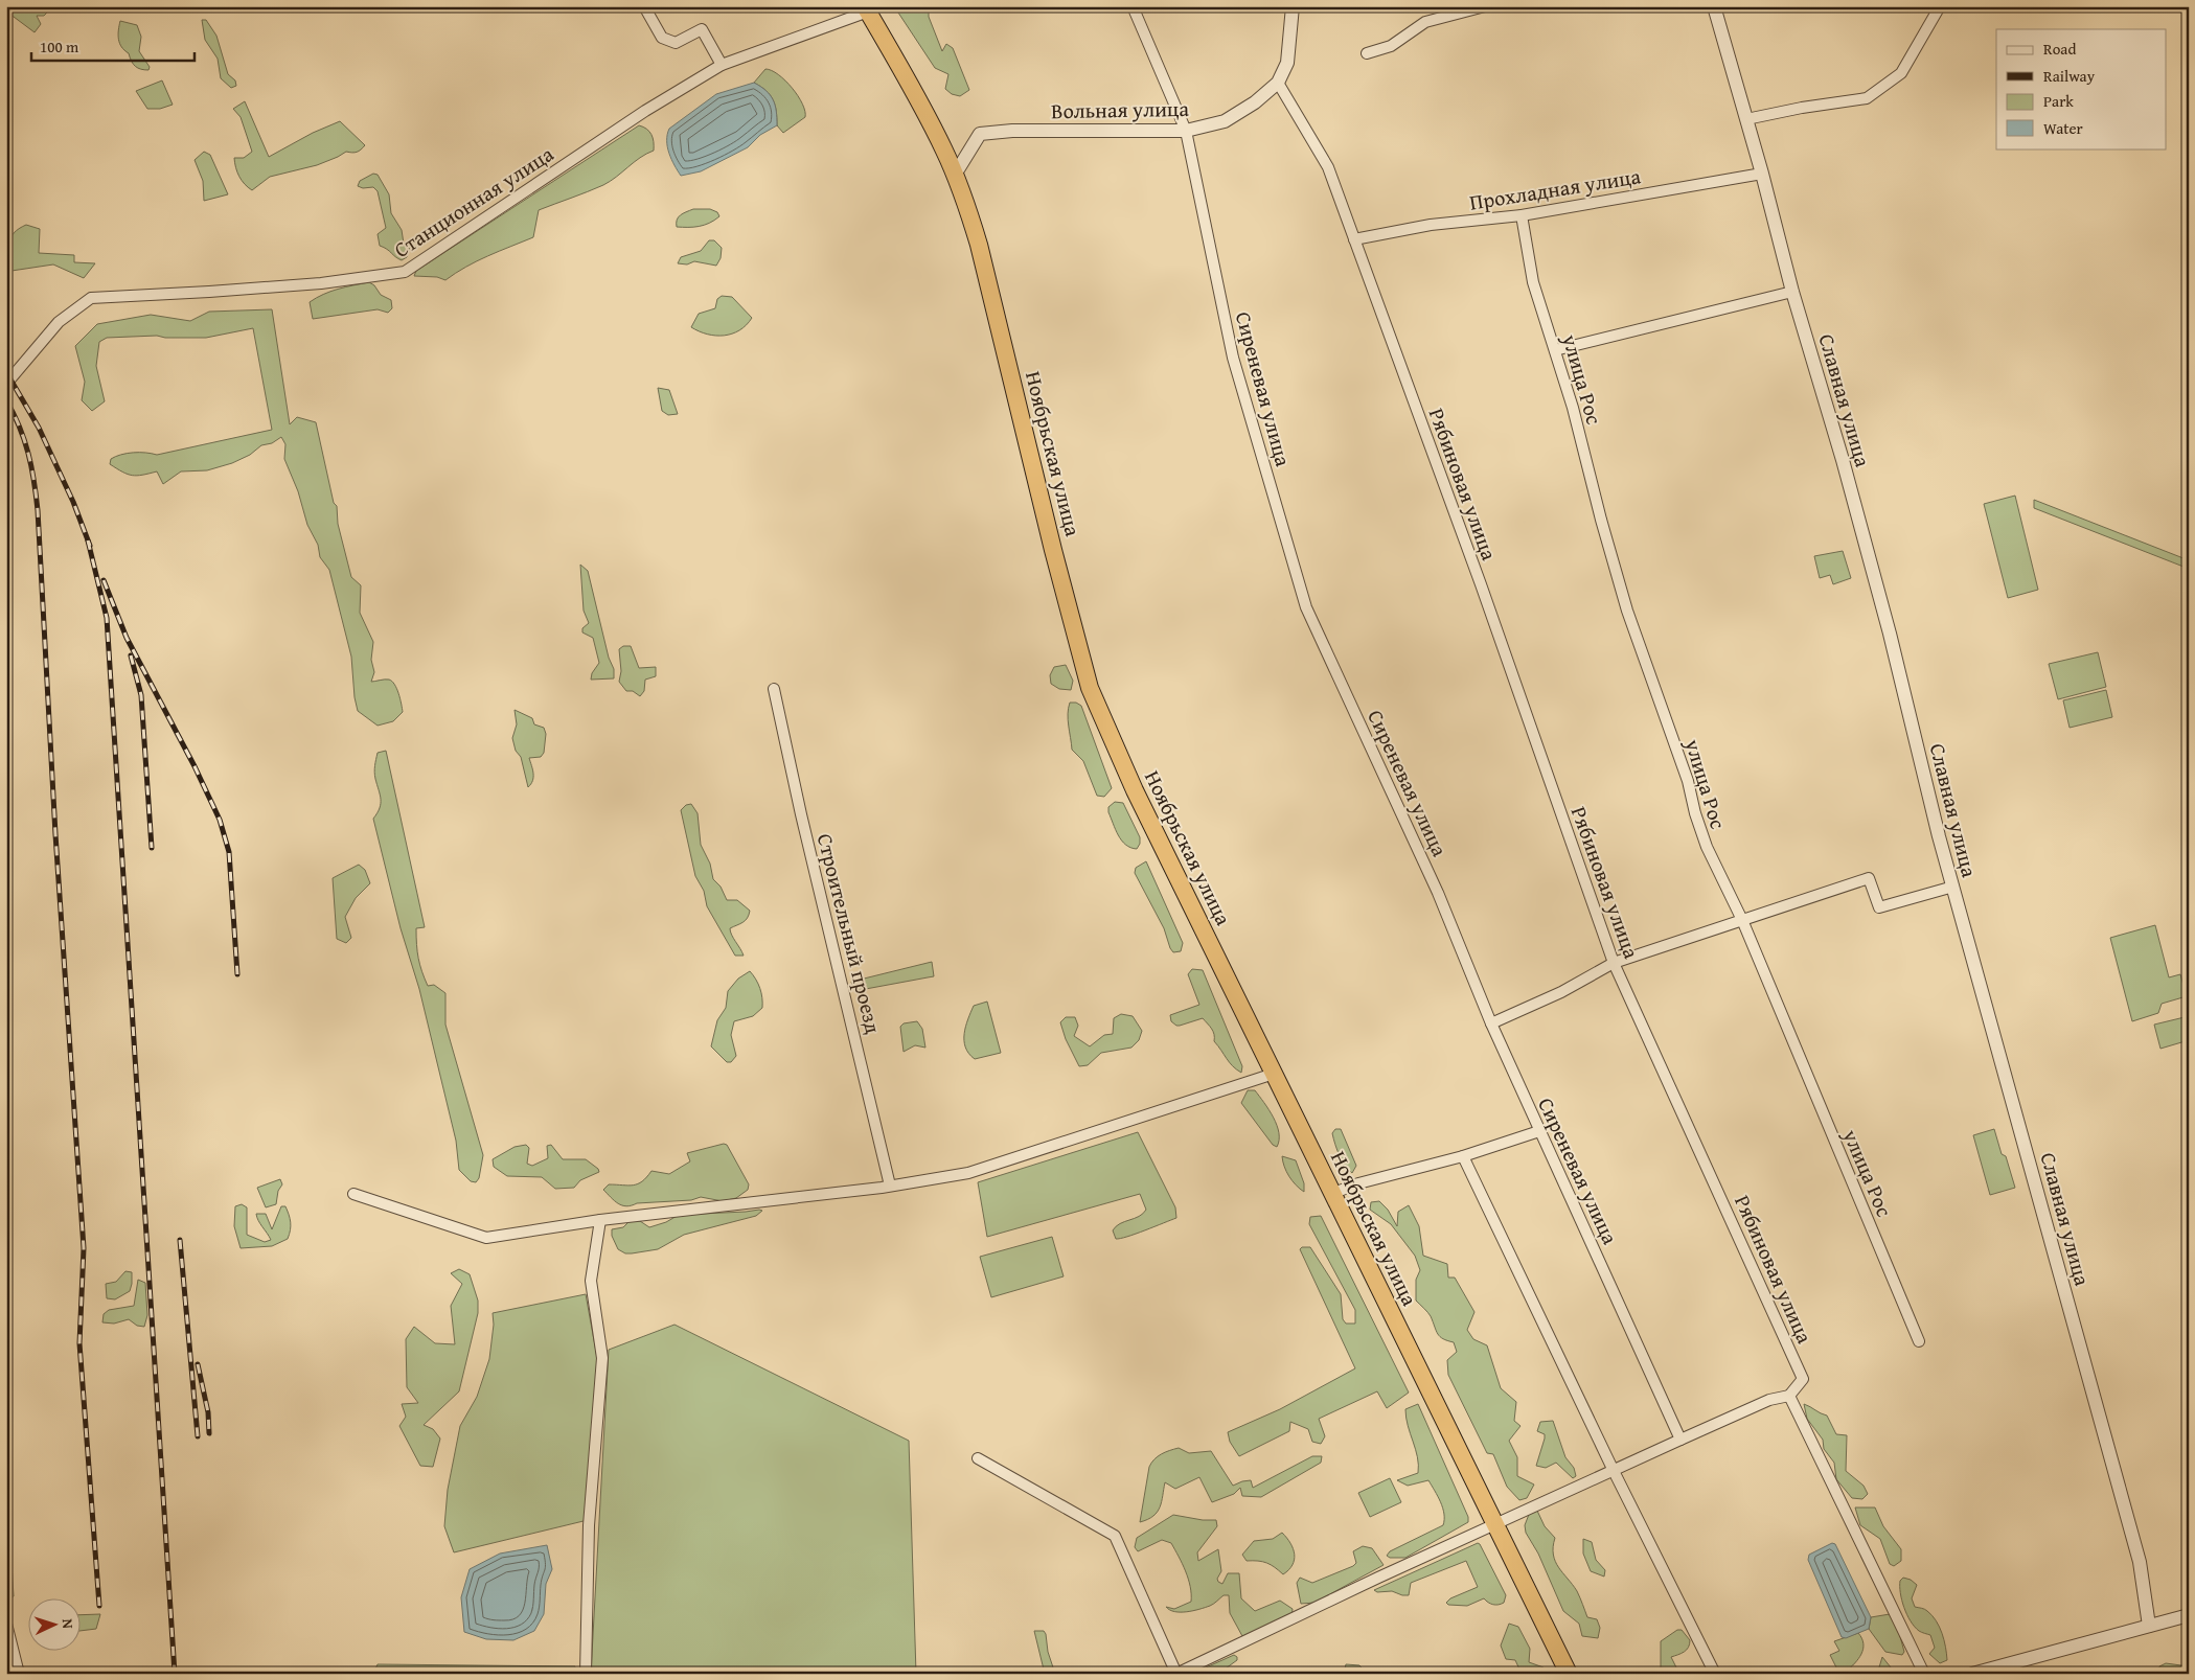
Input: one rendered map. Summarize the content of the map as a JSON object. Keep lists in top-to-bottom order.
{
  "streets": {
    "highway": ["Ноябрьская улица"],
    "street": [
      "Вольная улица",
      "Прохладная улица",
      "Станционная улица",
      "улица Рос",
      "Сиреневая улица",
      "Славная улица",
      "Рябиновая улица",
      "Строительный проезд"
    ]
  },
  "crossings": [
    ["Вольная улица", "Сиреневая улица"],
    ["Вольная улица", "Ноябрьская улица"],
    ["Вольная улица", "Рябиновая улица"],
    ["Прохладная улица", "улица Рос"],
    ["Прохладная улица", "Славная улица"],
    ["Прохладная улица", "Рябиновая улица"],
    ["Станционная улица", "Ноябрьская улица"]
  ],
  "legend": [
    "Road",
    "Railway",
    "Park",
    "Water"
  ],
  "scale_bar": "100 m",
  "north": "right"
}
